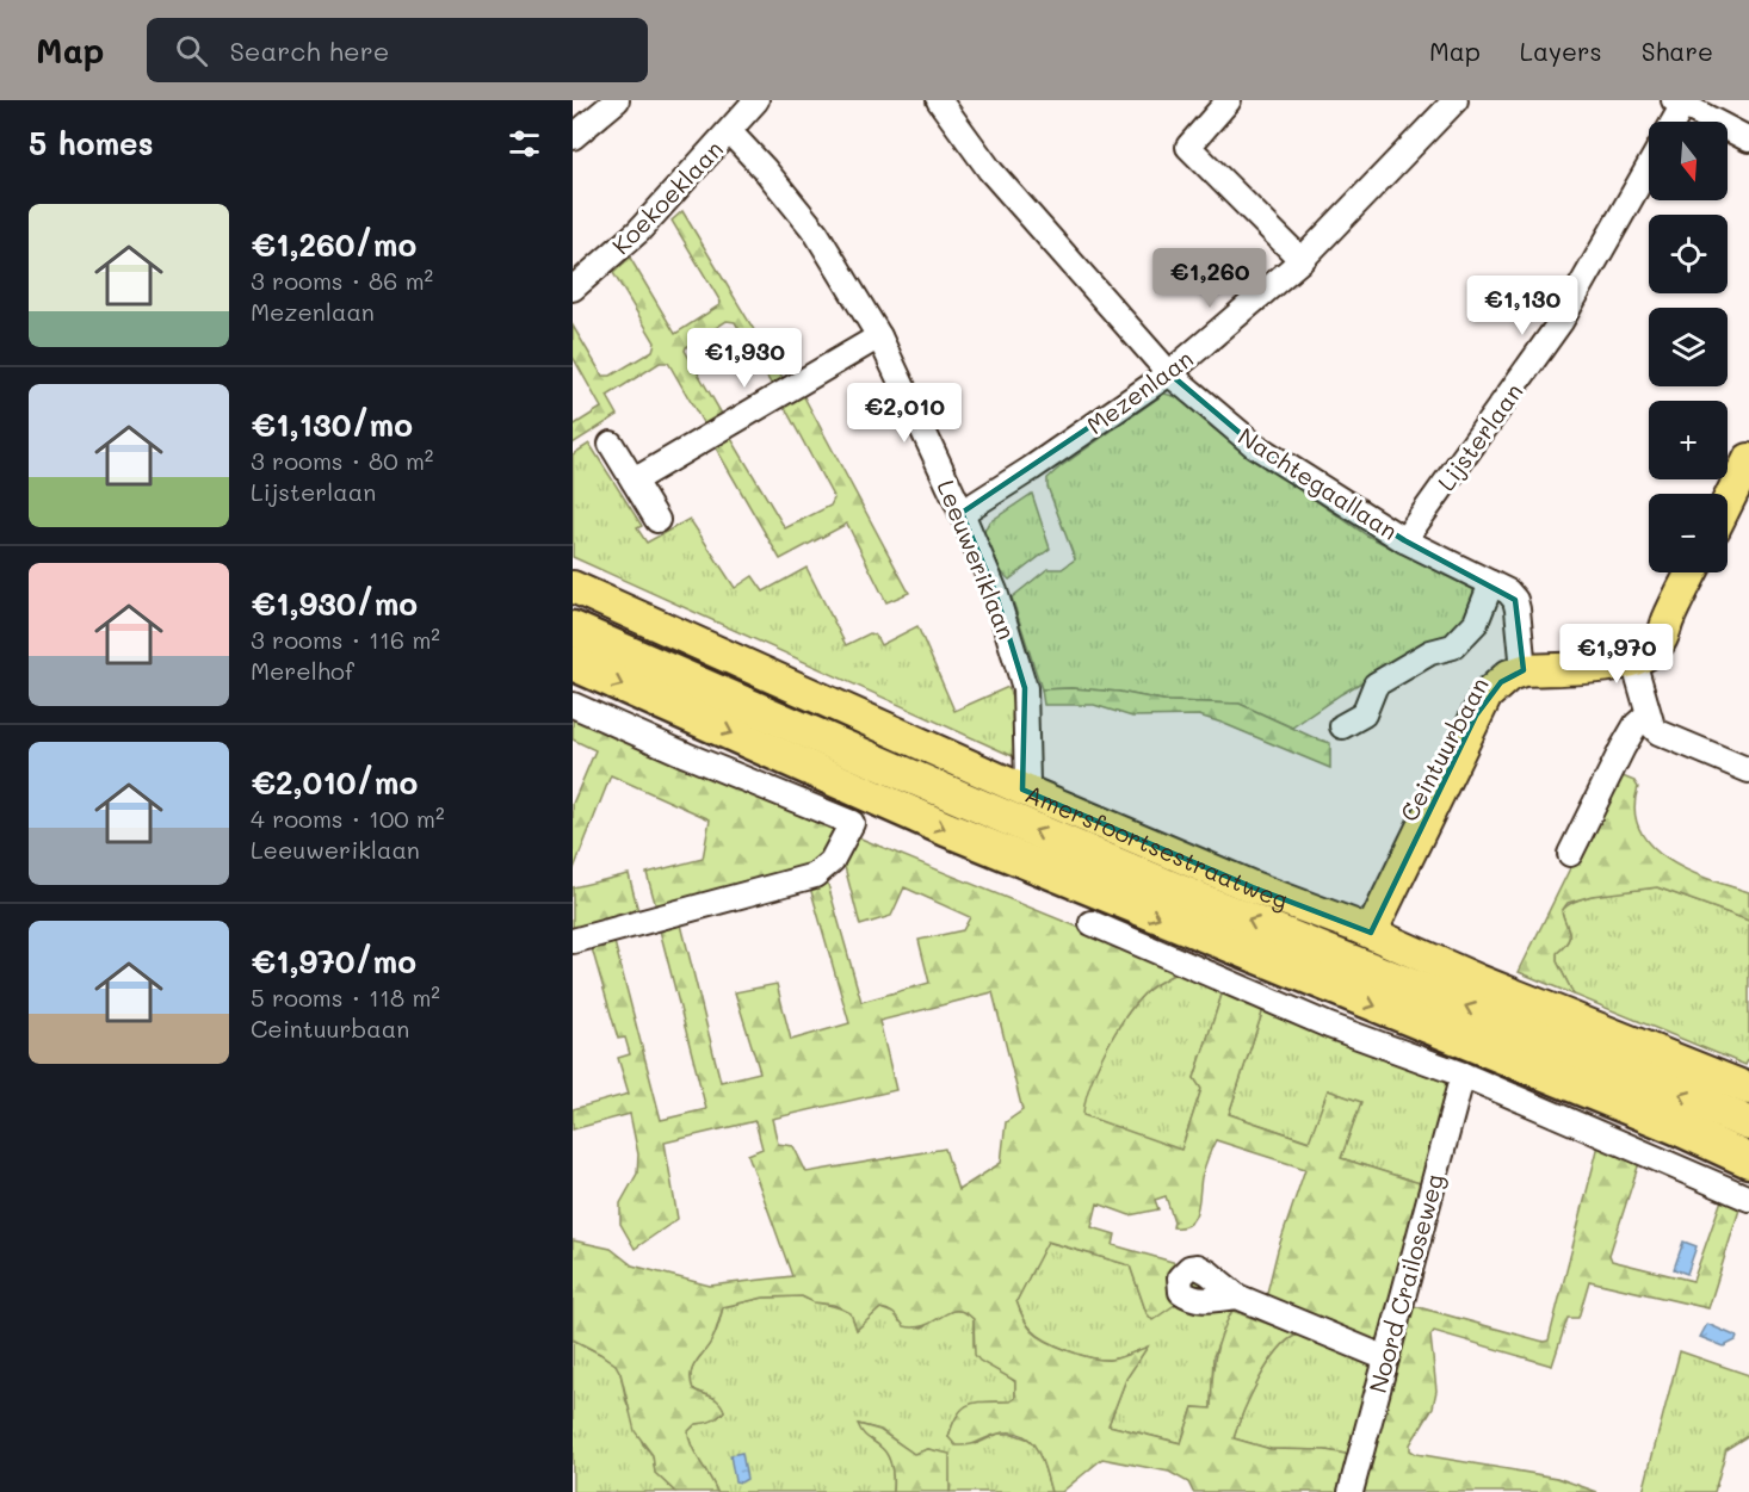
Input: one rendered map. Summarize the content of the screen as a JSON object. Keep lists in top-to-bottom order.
{
  "streets": {
    "main road": ["Ceintuurbaan", "Amersfoortsestraatweg"],
    "street": [
      "Koekoeklaan",
      "Mezenlaan",
      "Lijsterlaan",
      "Nachtegaallaan",
      "Leeuweriklaan",
      "Noord Crailoseweg"
    ]
  },
  "crossings": [
    ["Koekoeklaan", "Leeuweriklaan"],
    ["Mezenlaan", "Nachtegaallaan"],
    ["Mezenlaan", "Leeuweriklaan"],
    ["Lijsterlaan", "Nachtegaallaan"],
    ["Nachtegaallaan", "Ceintuurbaan"],
    ["Leeuweriklaan", "Amersfoortsestraatweg"],
    ["Ceintuurbaan", "Amersfoortsestraatweg"]
  ],
  "north": "bottom",
  "page": {
    "header": "Map",
    "search": "Search here",
    "nav": ["Map", "Layers", "Share"],
    "heading": "5 homes",
    "map_buttons": ["+", "−"],
    "list": [
      {
        "name": "€1,260/mo",
        "note": "3 rooms · 86 m² · Mezenlaan"
      },
      {
        "name": "€1,130/mo",
        "note": "3 rooms · 80 m² · Lijsterlaan"
      },
      {
        "name": "€1,930/mo",
        "note": "3 rooms · 116 m² · Merelhof"
      },
      {
        "name": "€2,010/mo",
        "note": "4 rooms · 100 m² · Leeuweriklaan"
      },
      {
        "name": "€1,970/mo",
        "note": "5 rooms · 118 m² · Ceintuurbaan"
      }
    ],
    "price": [
      "€1,260",
      "€1,130",
      "€1,930",
      "€2,010",
      "€1,970"
    ]
  }
}
